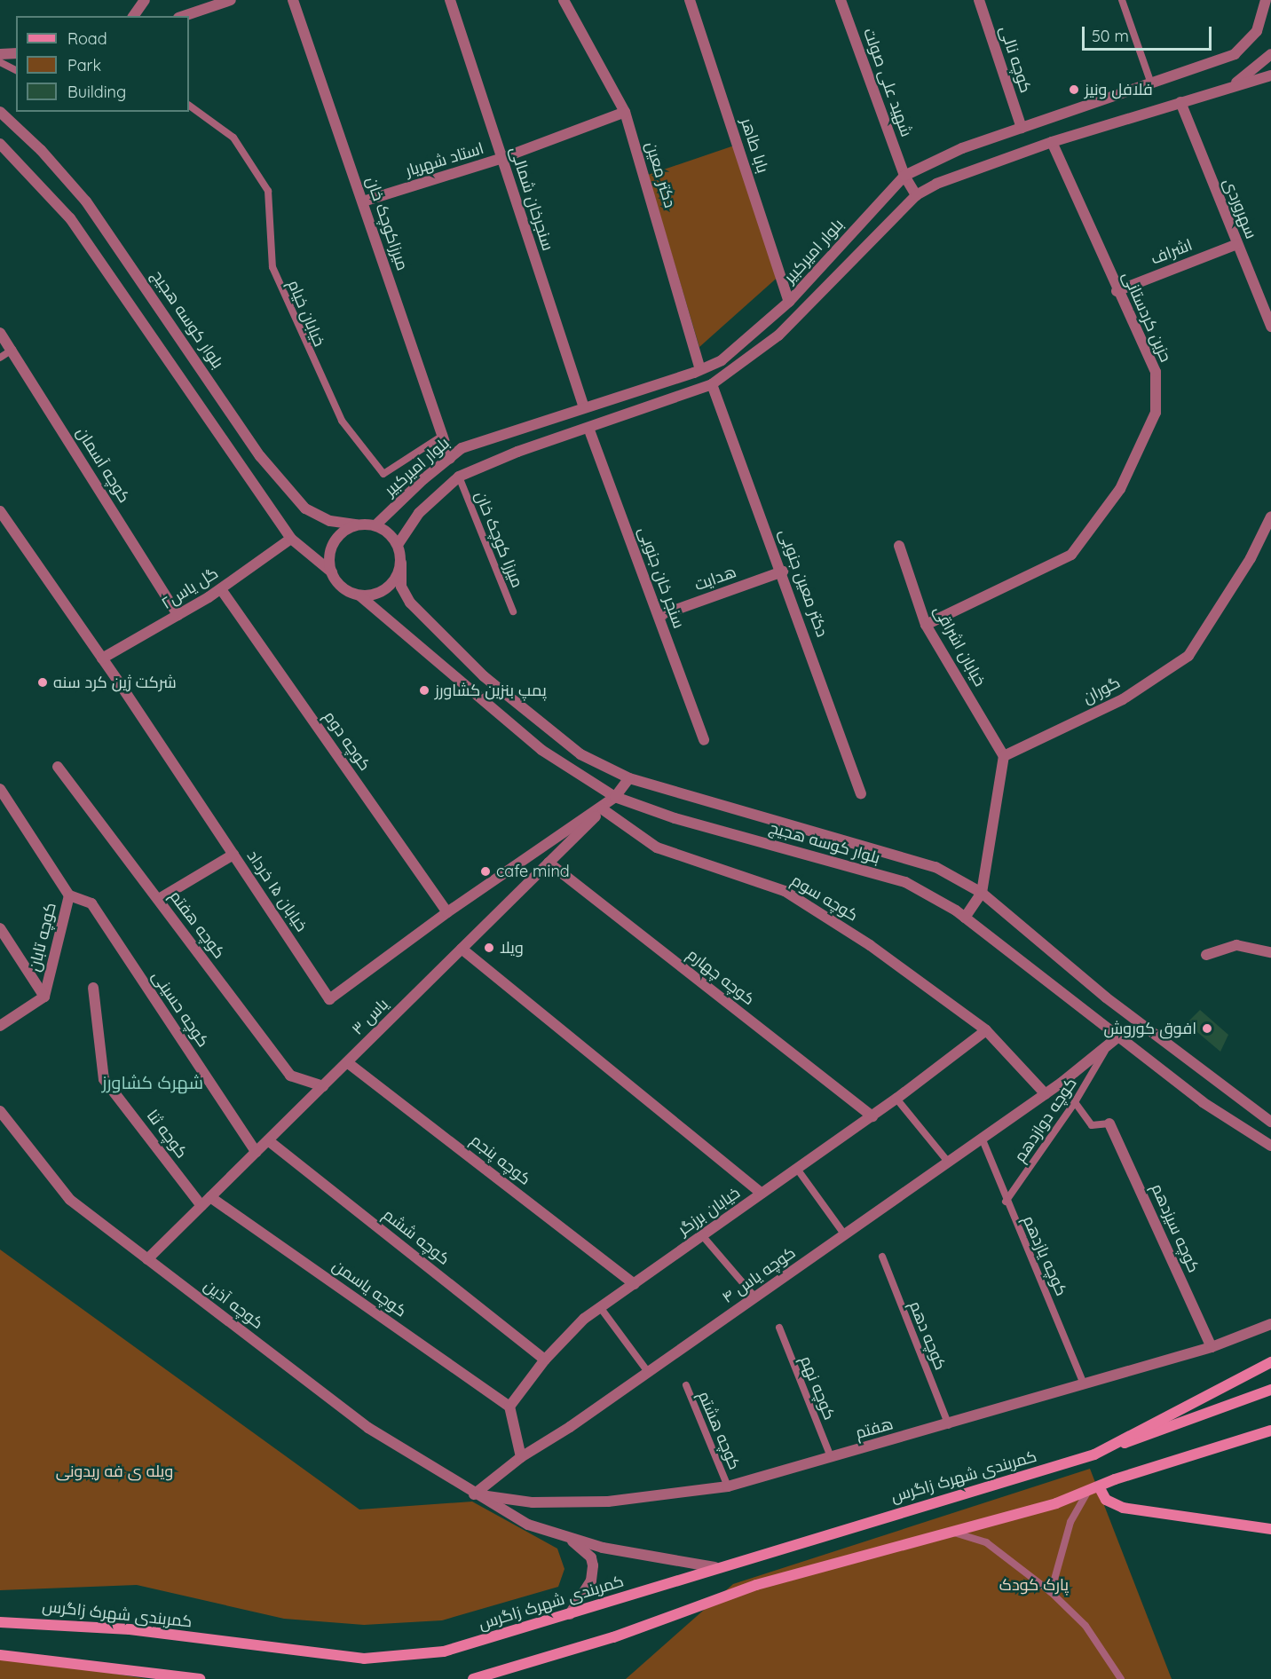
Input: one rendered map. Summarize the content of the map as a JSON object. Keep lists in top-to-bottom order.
{
  "streets": {
    "main road": ["کمربندی شهرک زاگرس"],
    "street": [
      "کوچه نالی",
      "شهید علی صولت",
      "بابا طاهر",
      "استاد شهریار",
      "دکتر معین",
      "سنجرخان شمالی",
      "سهروردی",
      "میرزاکوچک خان",
      "بلوار امیرکبیر",
      "اشراف",
      "حزین کردستانی",
      "بلوار کوسه هجیج",
      "کوچه آسمان",
      "سنجر خان جنوبی",
      "هدایت",
      "دکتر معین جنوبی",
      "گل یاس۲",
      "خیابان اشراقی",
      "گوران",
      "کوچه دوم",
      "خیابان ۱۵ خرداد",
      "کوچه سوم",
      "کوچه هفتم",
      "کوچه تابان",
      "کوچه چهارم",
      "کوچه حسینی",
      "یاس ۳",
      "کوچه ثنا",
      "کوچه پنجم",
      "خیابان برزگر",
      "کوچه سیزدهم",
      "کوچه ششم",
      "کوچه یاس ۴",
      "کوچه یاسمن",
      "کوچه آذین",
      "هفتم"
    ],
    "lane": [
      "خیابان خیام",
      "میرزا کوچک خان",
      "کوچه دوازدهم",
      "کوچه یازدهم",
      "کوچه دهم",
      "کوچه نهم",
      "کوچه هشتم"
    ]
  },
  "crossings": [
    ["کوچه نالی", "بلوار امیرکبیر"],
    ["شهید علی صولت", "بلوار امیرکبیر"],
    ["بابا طاهر", "بلوار امیرکبیر"],
    ["استاد شهریار", "دکتر معین"],
    ["استاد شهریار", "سنجرخان شمالی"],
    ["استاد شهریار", "میرزاکوچک خان"],
    ["دکتر معین", "بلوار امیرکبیر"],
    ["سنجرخان شمالی", "بلوار امیرکبیر"],
    ["سهروردی", "بلوار امیرکبیر"],
    ["سهروردی", "اشراف"],
    ["میرزاکوچک خان", "بلوار امیرکبیر"],
    ["میرزاکوچک خان", "خیابان خیام"],
    ["بلوار امیرکبیر", "حزین کردستانی"],
    ["بلوار امیرکبیر", "بلوار کوسه هجیج"],
    ["بلوار امیرکبیر", "میرزا کوچک خان"],
    ["بلوار امیرکبیر", "سنجر خان جنوبی"],
    ["بلوار امیرکبیر", "دکتر معین جنوبی"],
    ["اشراف", "حزین کردستانی"],
    ["حزین کردستانی", "خیابان اشراقی"],
    ["بلوار کوسه هجیج", "خیابان ۱۵ خرداد"],
    ["بلوار کوسه هجیج", "یاس ۳"],
    ["بلوار کوسه هجیج", "کوچه یاس ۴"],
    ["کوچه آسمان", "گل یاس۲"],
    ["سنجر خان جنوبی", "هدایت"],
    ["هدایت", "دکتر معین جنوبی"],
    ["گل یاس۲", "کوچه دوم"],
    ["گل یاس۲", "خیابان ۱۵ خرداد"],
    ["خیابان اشراقی", "گوران"],
    ["کوچه دوم", "خیابان ۱۵ خرداد"],
    ["خیابان ۱۵ خرداد", "یاس ۳"],
    ["کوچه سوم", "یاس ۳"],
    ["کوچه سوم", "خیابان برزگر"],
    ["کوچه سوم", "کوچه یاس ۴"],
    ["کوچه هفتم", "یاس ۳"],
    ["کوچه تابان", "کوچه حسینی"],
    ["کوچه چهارم", "یاس ۳"],
    ["کوچه چهارم", "خیابان برزگر"],
    ["کوچه حسینی", "یاس ۳"],
    ["یاس ۳", "کوچه ثنا"],
    ["یاس ۳", "کوچه پنجم"],
    ["یاس ۳", "کوچه ششم"],
    ["یاس ۳", "کوچه یاسمن"],
    ["یاس ۳", "کوچه آذین"],
    ["کوچه دوازدهم", "کوچه یازدهم"],
    ["کوچه دوازدهم", "کوچه یاس ۴"],
    ["کوچه پنجم", "خیابان برزگر"],
    ["خیابان برزگر", "کوچه ششم"],
    ["خیابان برزگر", "کوچه یاسمن"],
    ["کوچه سیزدهم", "هفتم"],
    ["کوچه یازدهم", "کوچه یاس ۴"],
    ["کوچه یازدهم", "هفتم"],
    ["کوچه یاس ۴", "کوچه آذین"],
    ["کوچه یاس ۴", "هفتم"],
    ["کوچه آذین", "هفتم"],
    ["کوچه دهم", "هفتم"],
    ["کوچه نهم", "هفتم"],
    ["هفتم", "کوچه هشتم"]
  ],
  "districts": ["شهرک کشاورز"],
  "parks": ["ویله ی فه ریدونی", "پارک کودک"],
  "places": [
    "فلافل ونیز",
    "شرکت ژین کرد سنه",
    "پمپ بنزین کشاورز",
    "cafe mind",
    "ویلا",
    "افوق کوروش"
  ],
  "legend": ["Road", "Park", "Building"],
  "scale_bar": "50 m"
}
